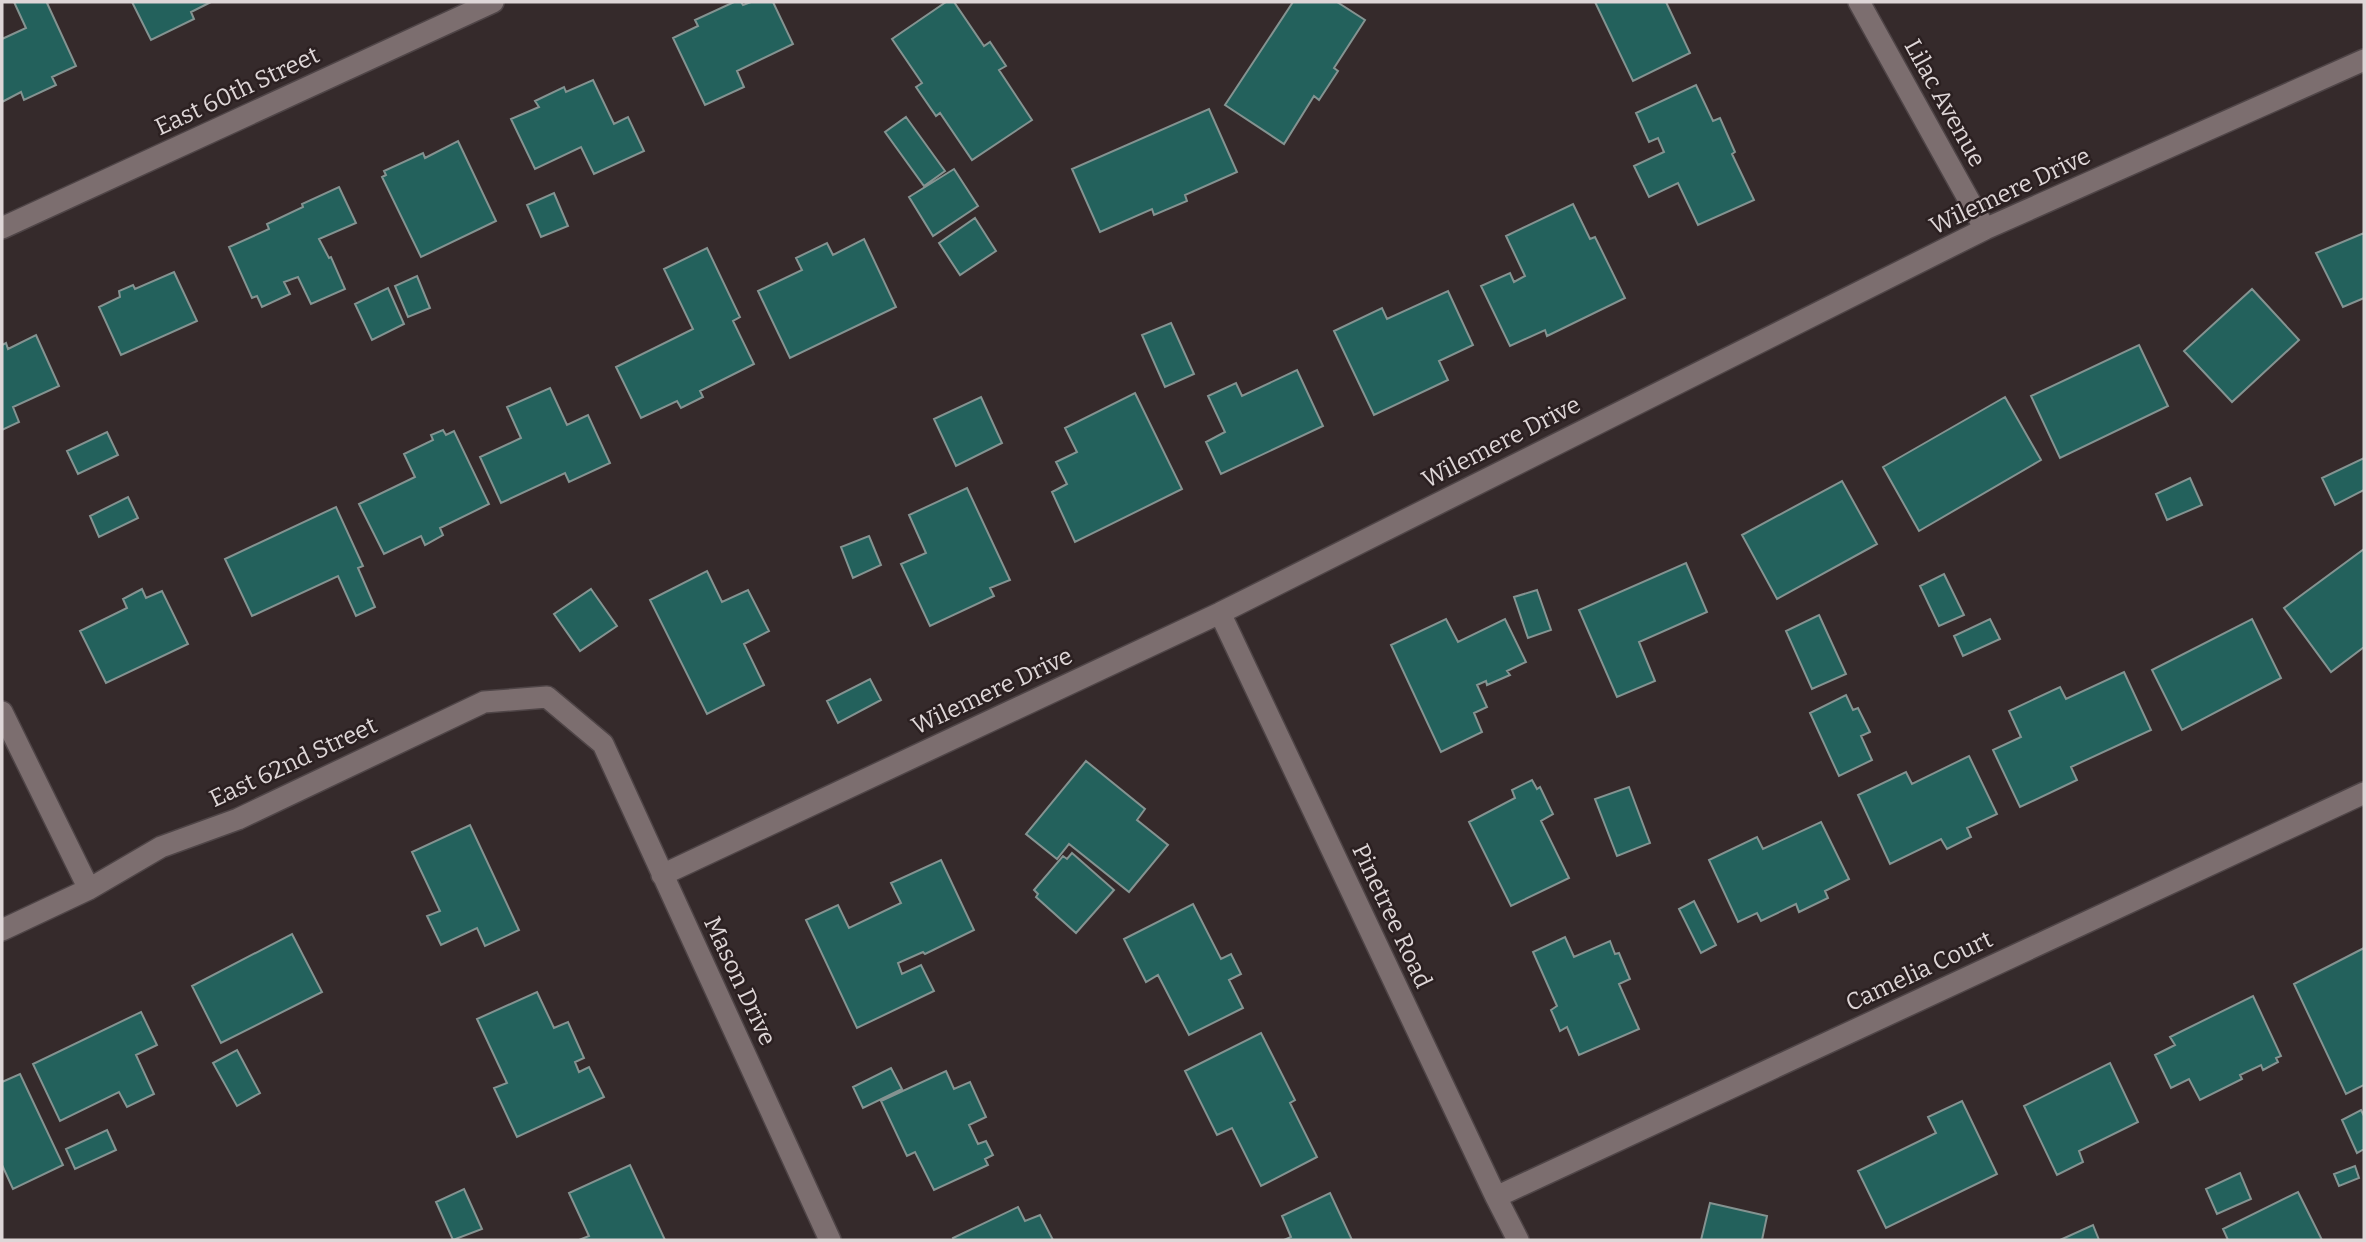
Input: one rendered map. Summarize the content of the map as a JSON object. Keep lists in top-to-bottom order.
{
  "streets": {
    "street": [
      "East 60th Street",
      "Lilac Avenue",
      "Wilemere Drive",
      "East 62nd Street",
      "Pinetree Road",
      "Camelia Court",
      "Mason Drive"
    ]
  },
  "crossings": [
    ["Lilac Avenue", "Wilemere Drive"],
    ["Wilemere Drive", "Pinetree Road"],
    ["Wilemere Drive", "Mason Drive"],
    ["East 62nd Street", "Mason Drive"],
    ["Pinetree Road", "Camelia Court"]
  ]
}
